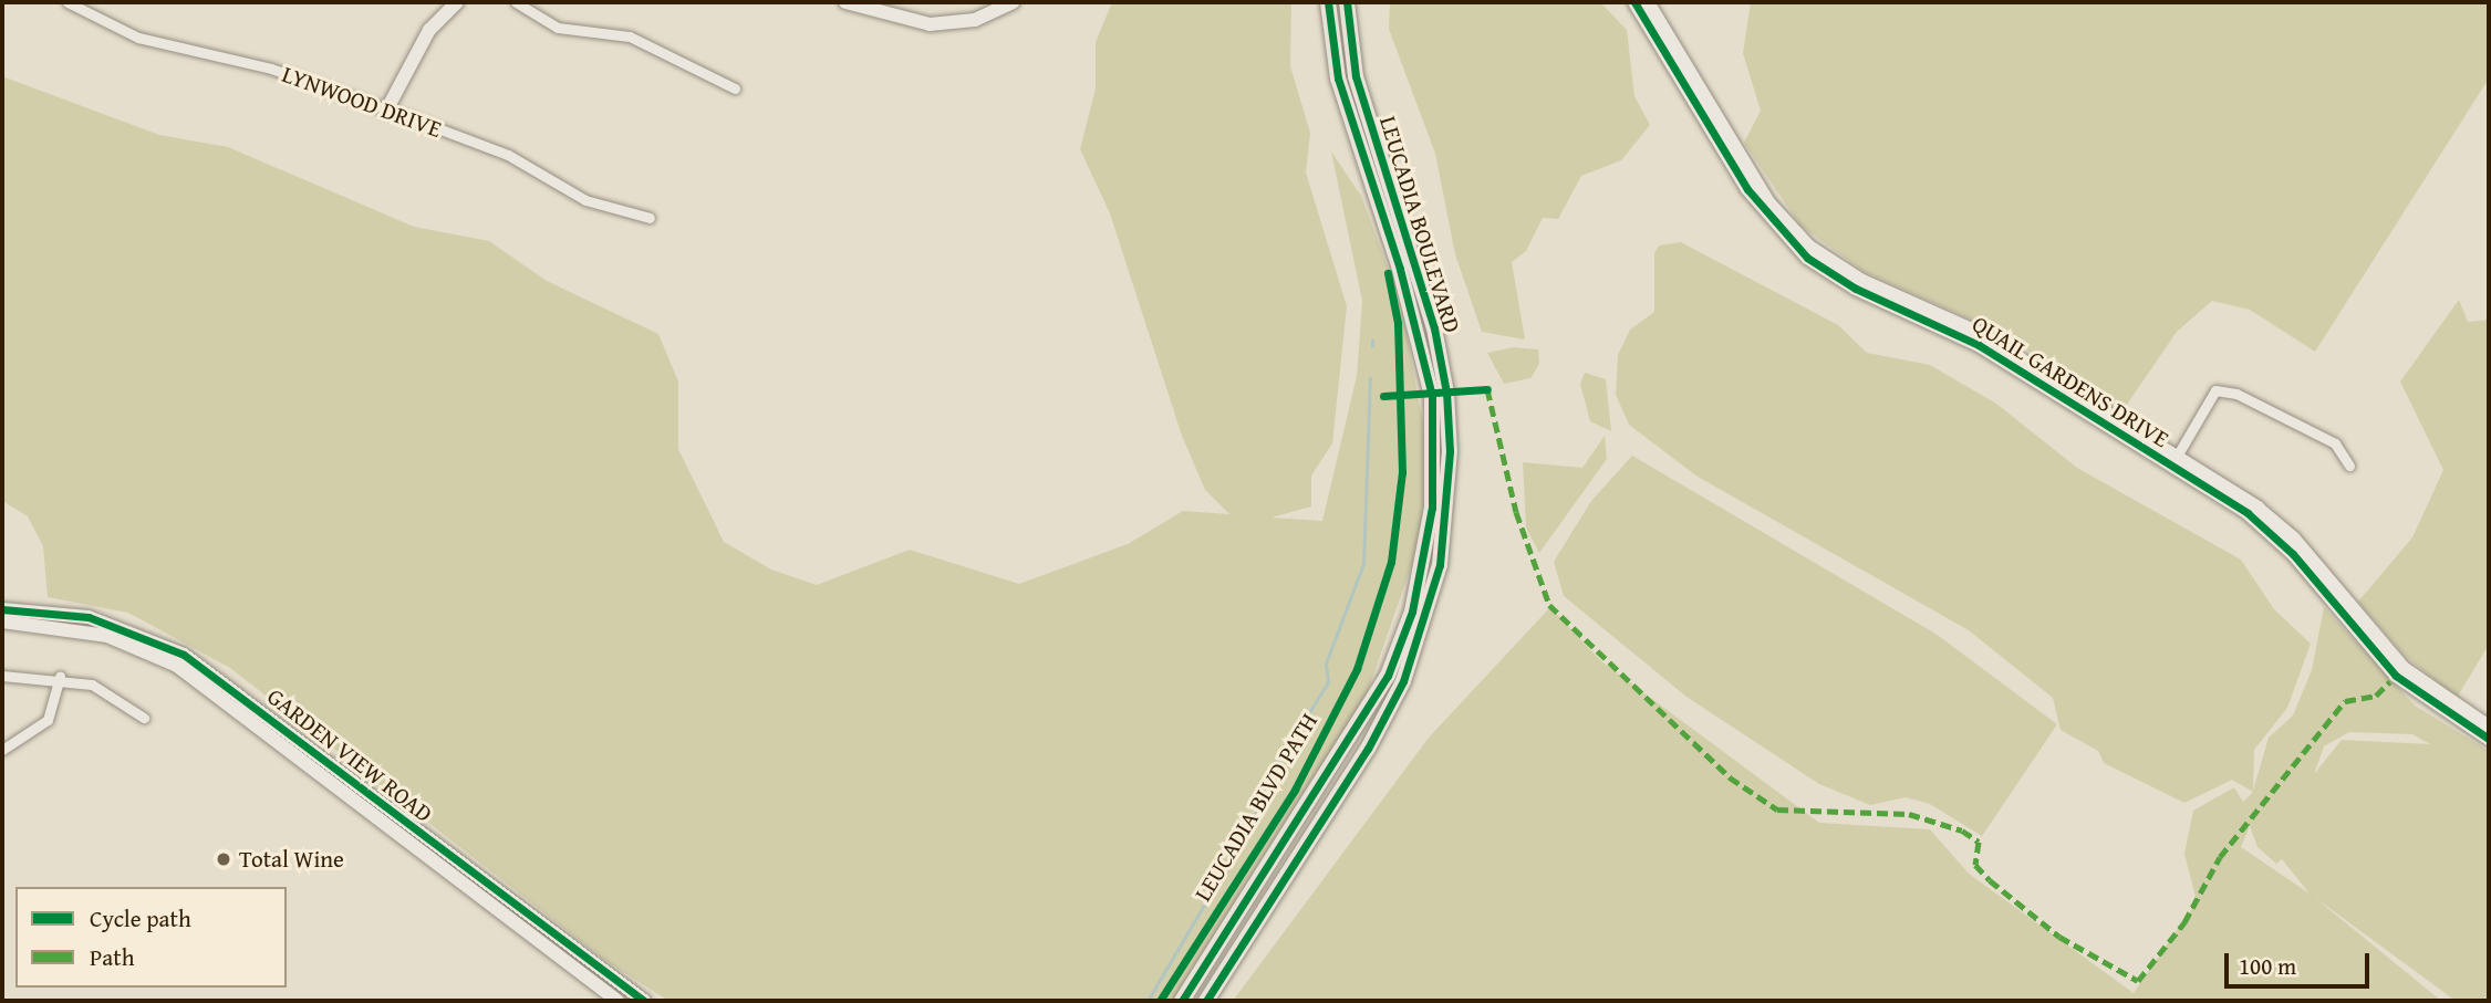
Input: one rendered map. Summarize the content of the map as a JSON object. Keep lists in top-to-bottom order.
{
  "streets": {
    "main road": ["LEUCADIA BOULEVARD", "QUAIL GARDENS DRIVE", "GARDEN VIEW ROAD"],
    "street": ["LYNWOOD DRIVE"],
    "cycle path": ["LEUCADIA BLVD PATH"]
  },
  "places": ["Total Wine"],
  "legend": ["Cycle path", "Path"],
  "scale_bar": "100 m"
}
